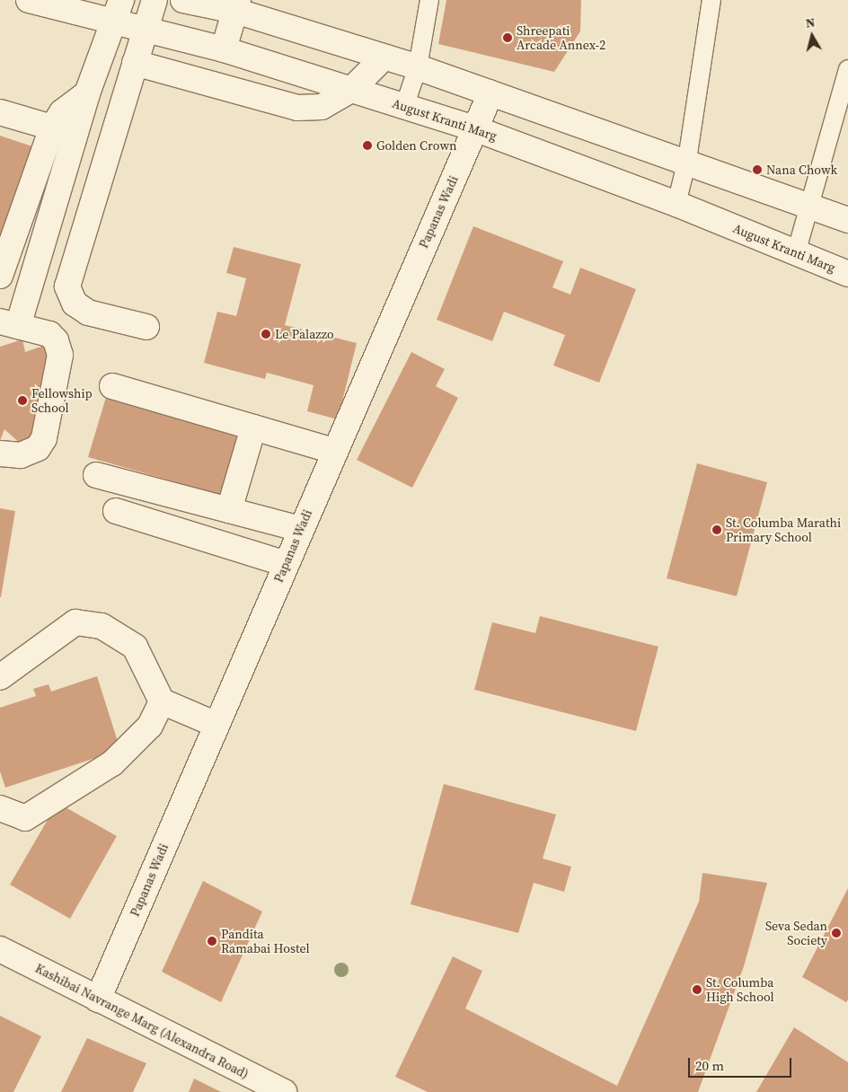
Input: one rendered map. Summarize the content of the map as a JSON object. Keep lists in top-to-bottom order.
{
  "streets": {
    "street": ["August Kranti Marg", "Papanas Wadi", "Kashibai Navrange Marg (Alexandra Road)"]
  },
  "crossings": [
    ["August Kranti Marg", "Papanas Wadi"],
    ["Papanas Wadi", "Kashibai Navrange Marg (Alexandra Road)"]
  ],
  "places": [
    "Shreepati Arcade Annex-2",
    "Golden Crown",
    "Nana Chowk",
    "Le Palazzo",
    "Fellowship School",
    "St. Columba Marathi Primary School",
    "Seva Sedan Society",
    "Pandita Ramabai Hostel",
    "St. Columba High School"
  ],
  "scale_bar": "20 m",
  "north": "top"
}
